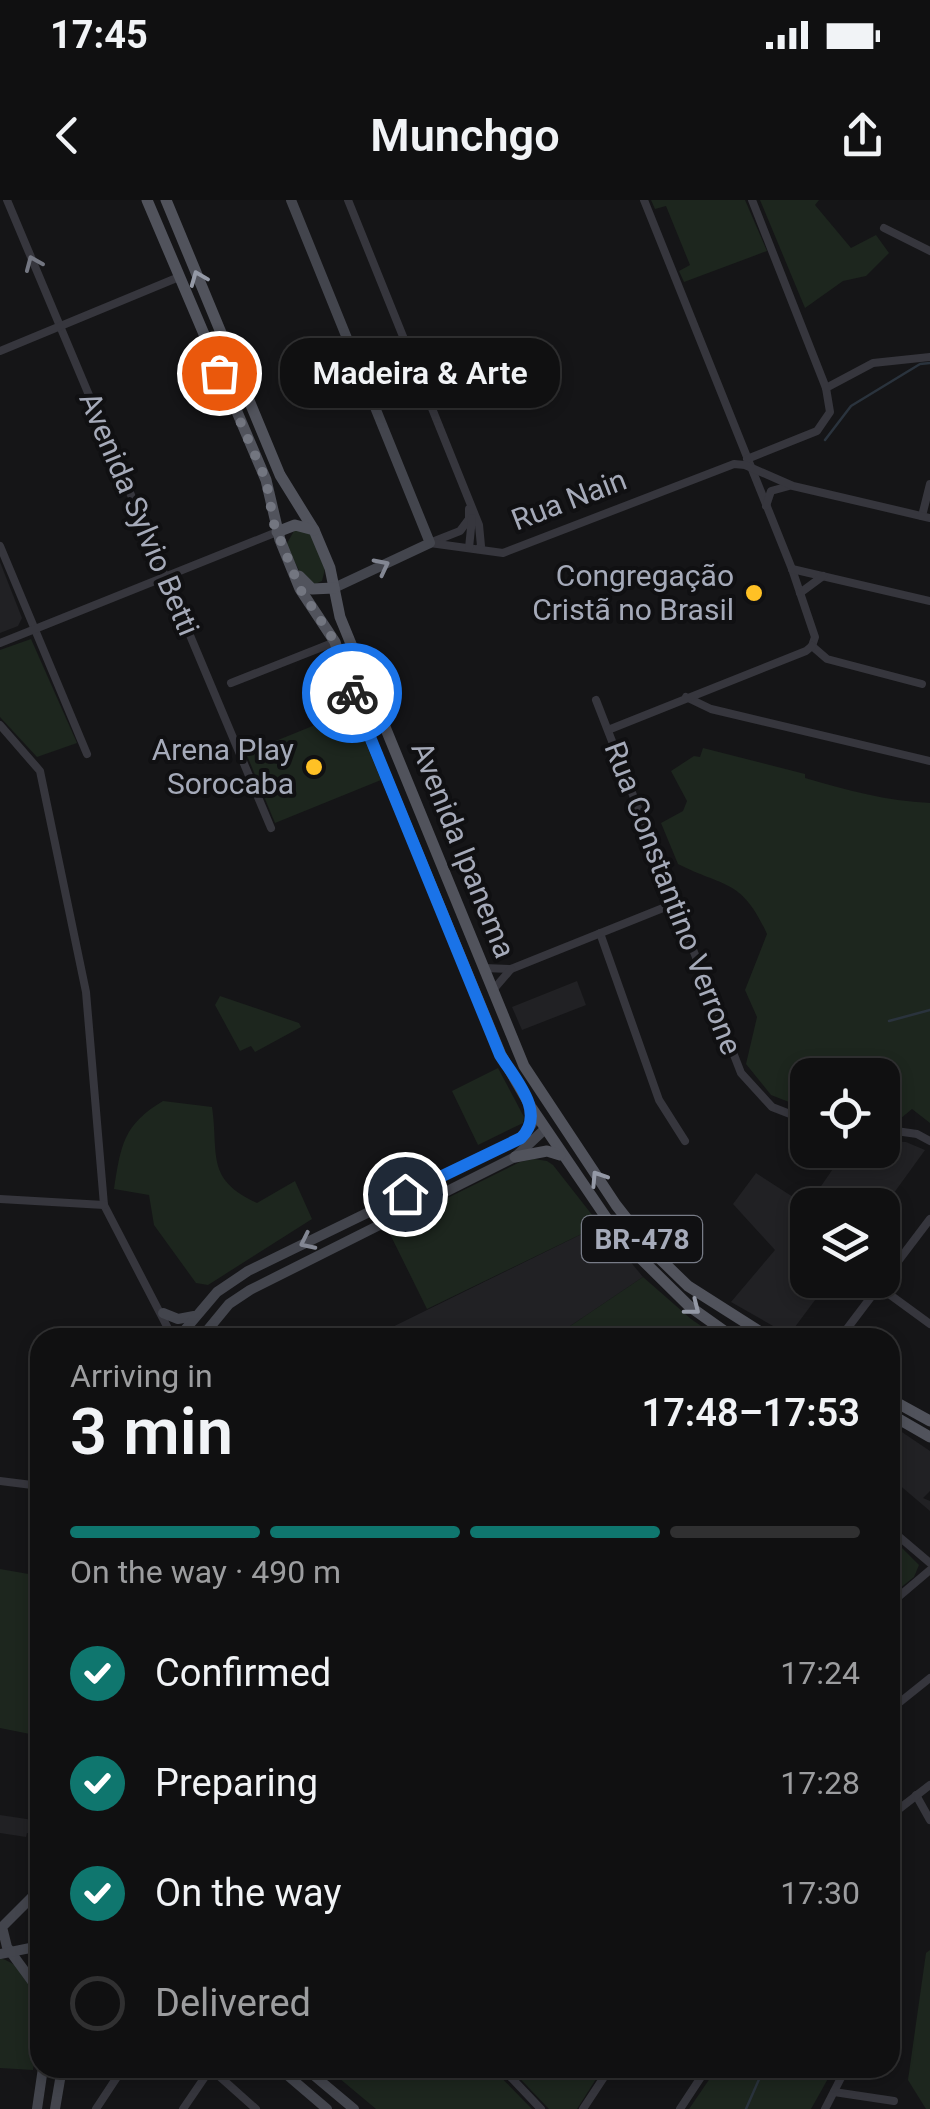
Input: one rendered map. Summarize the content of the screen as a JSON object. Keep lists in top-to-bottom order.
{
  "streets": {
    "main road": ["Rua Nain", "Avenida Ipanema", "BR-478"],
    "street": ["Avenida Sylvio Betti", "Rua Constantino Verrone"]
  },
  "crossings": [
    ["Rua Nain", "Avenida Ipanema"]
  ],
  "places": ["Madeira & Arte", "Congregação Cristã no Brasil", "Arena Play Sorocaba"],
  "page": {
    "status": "17:45",
    "header": "Munchgo",
    "bubble": "Madeira & Arte",
    "heading": ["3 min", "Arriving in", "17:48–17:53"],
    "bar": "On the way · 490 m",
    "list": [
      ["Confirmed", "17:24"],
      ["Preparing", "17:28"],
      ["On the way", "17:30"],
      "Delivered"
    ]
  }
}
